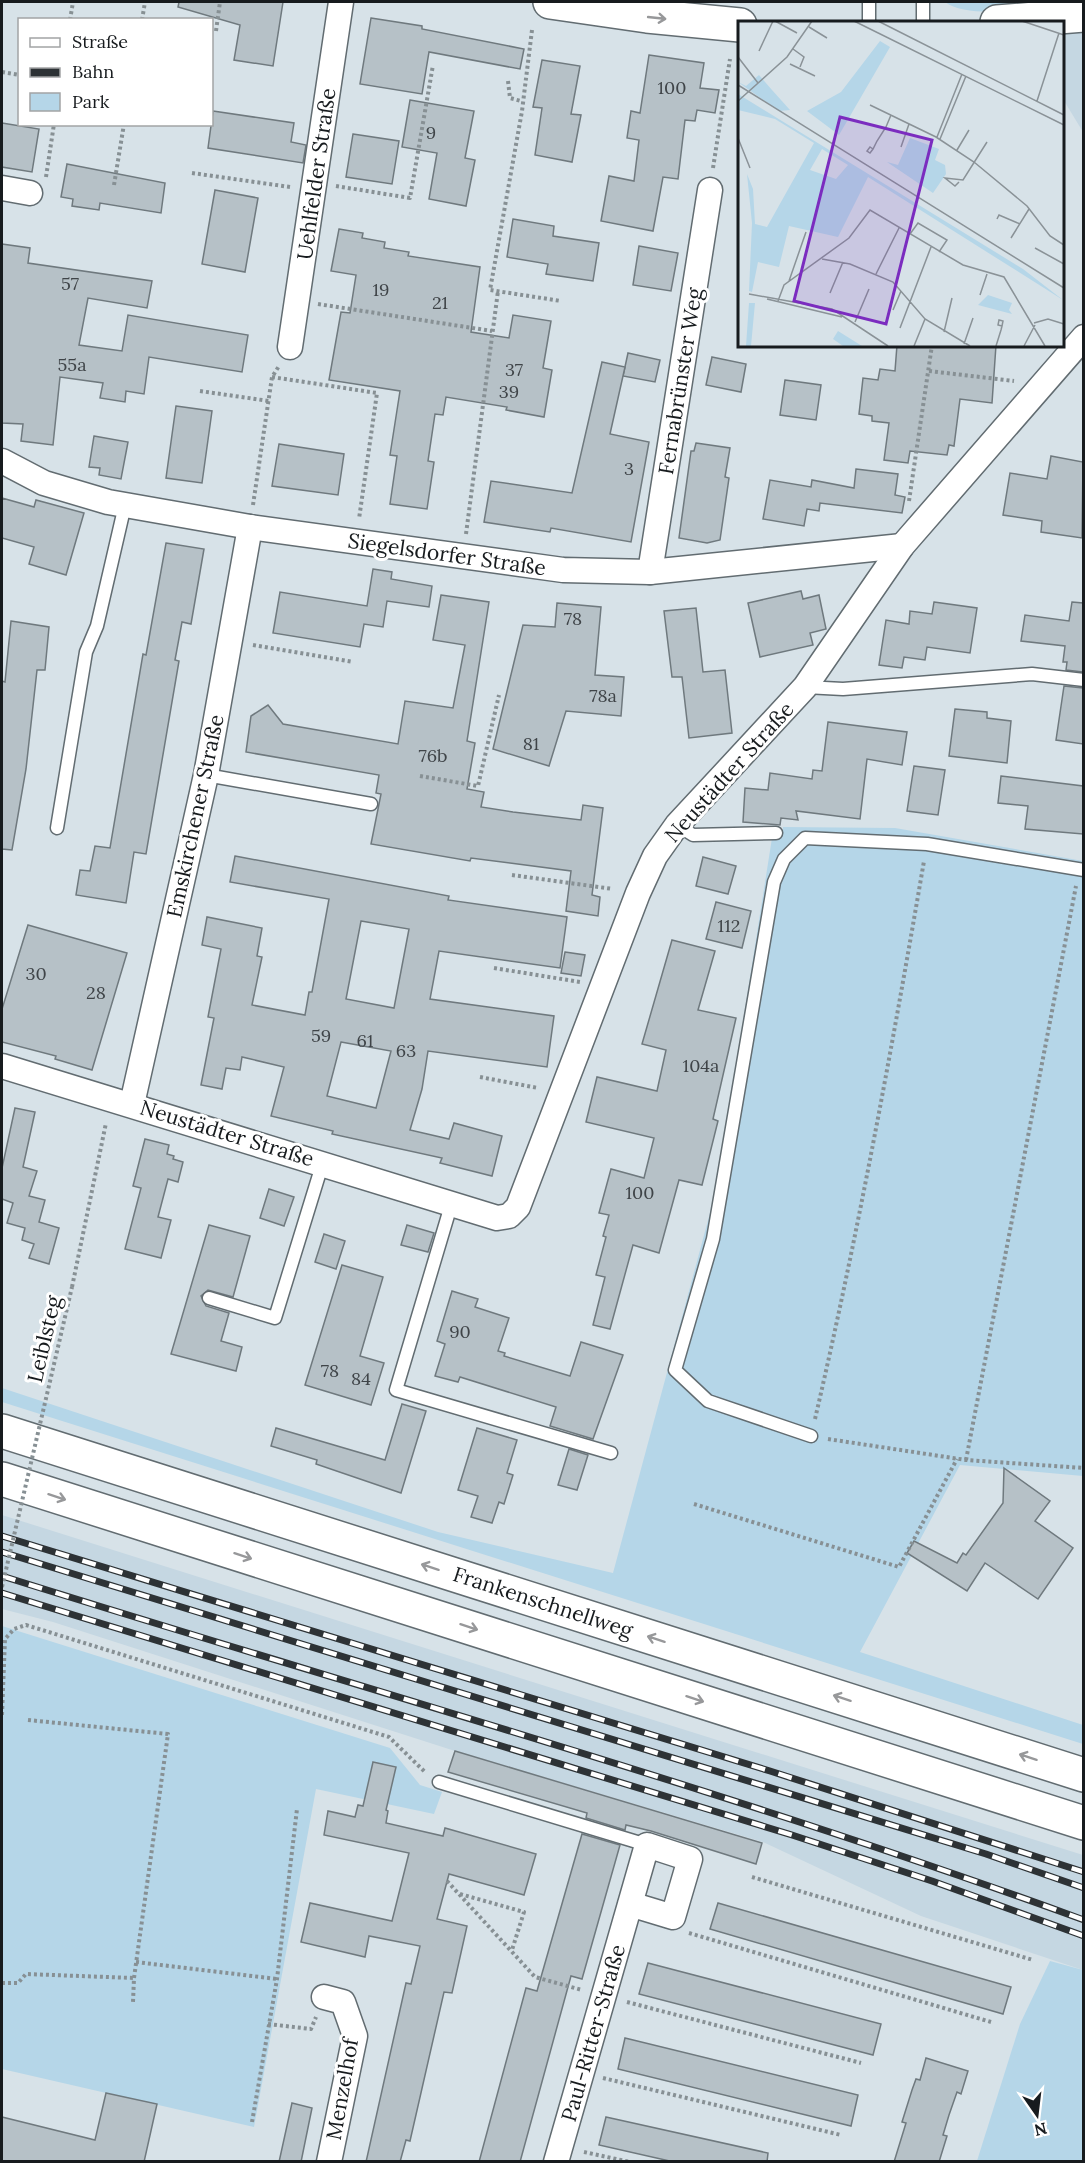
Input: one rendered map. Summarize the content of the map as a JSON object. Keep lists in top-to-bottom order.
{
  "streets": {
    "main road": ["Frankenschnellweg"],
    "street": [
      "Uehlfelder Straße",
      "Fernabrünster Weg",
      "Siegelsdorfer Straße",
      "Neustädter Straße",
      "Emskirchener Straße",
      "Paul-Ritter-Straße",
      "Menzelhof"
    ],
    "path": ["Leiblsteg"]
  },
  "crossings": [
    ["Fernabrünster Weg", "Siegelsdorfer Straße"],
    ["Siegelsdorfer Straße", "Neustädter Straße"],
    ["Siegelsdorfer Straße", "Emskirchener Straße"],
    ["Neustädter Straße", "Emskirchener Straße"],
    ["Neustädter Straße", "Leiblsteg"],
    ["Emskirchener Straße", "Leiblsteg"]
  ],
  "house_numbers": [
    "100",
    "9",
    "57",
    "19",
    "21",
    "55a",
    "37",
    "39",
    "3",
    "78",
    "78a",
    "81",
    "76b",
    "112",
    "30",
    "28",
    "59",
    "61",
    "63",
    "104a",
    "100",
    "90",
    "78",
    "84"
  ],
  "legend": ["Straße", "Bahn", "Park"],
  "north": "bottom"
}
